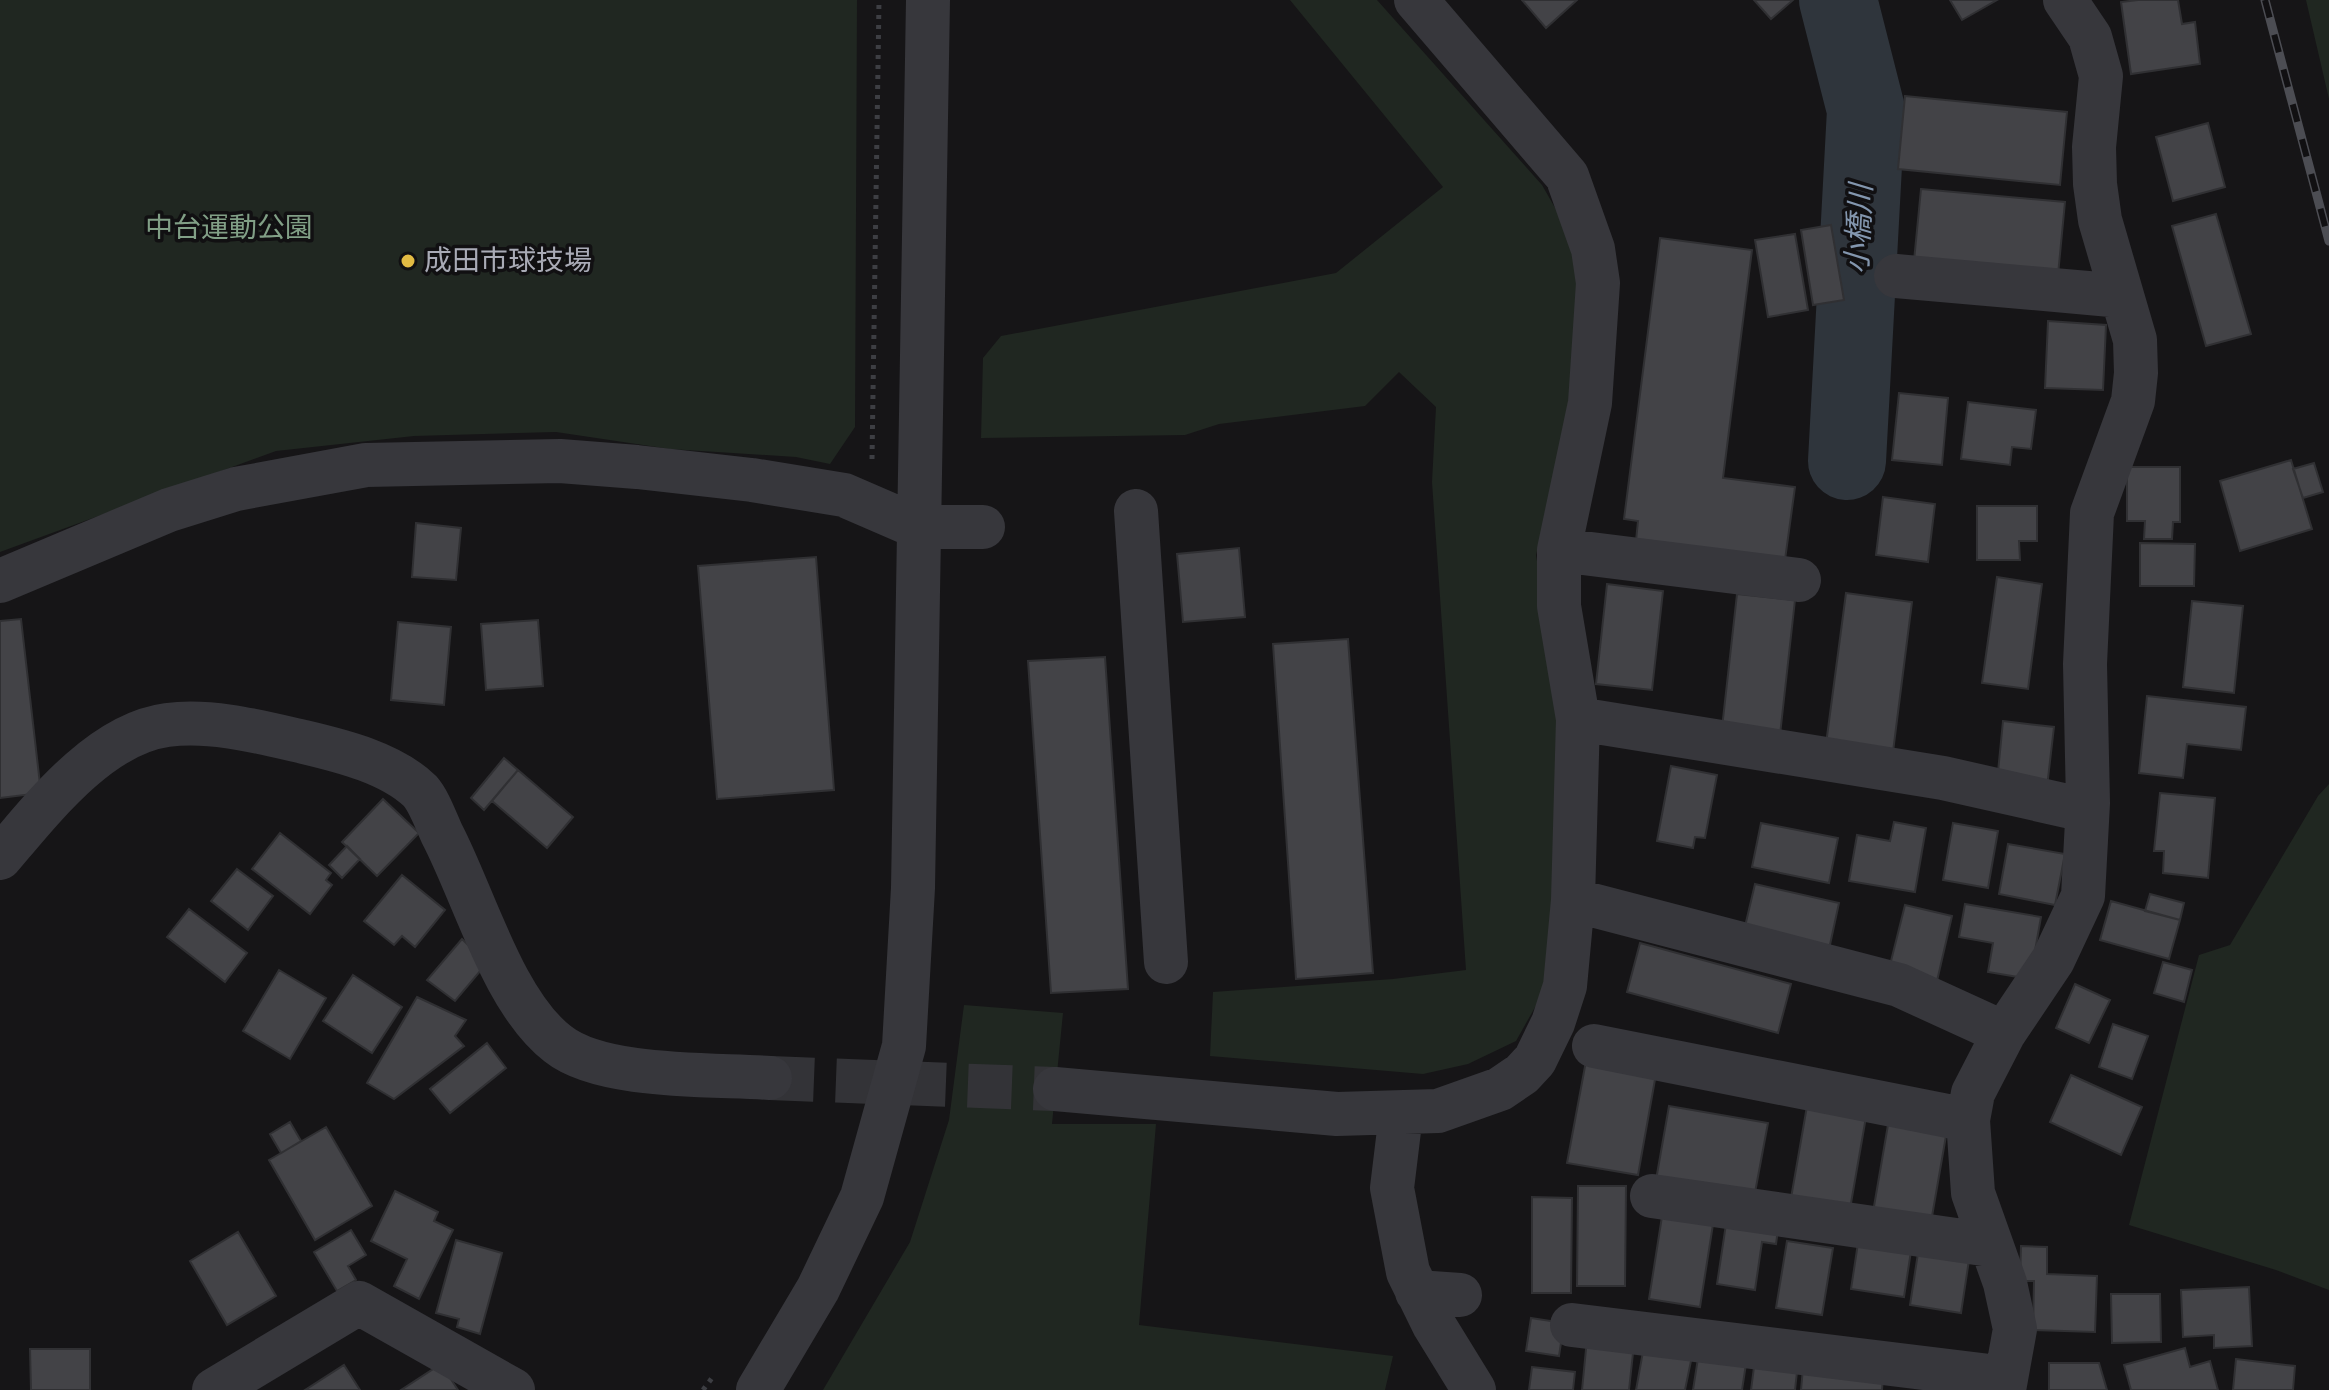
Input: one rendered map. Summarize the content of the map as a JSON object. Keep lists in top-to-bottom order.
{
  "water": ["小橋川"],
  "parks": ["中台運動公園"],
  "places": ["成田市球技場"]
}
